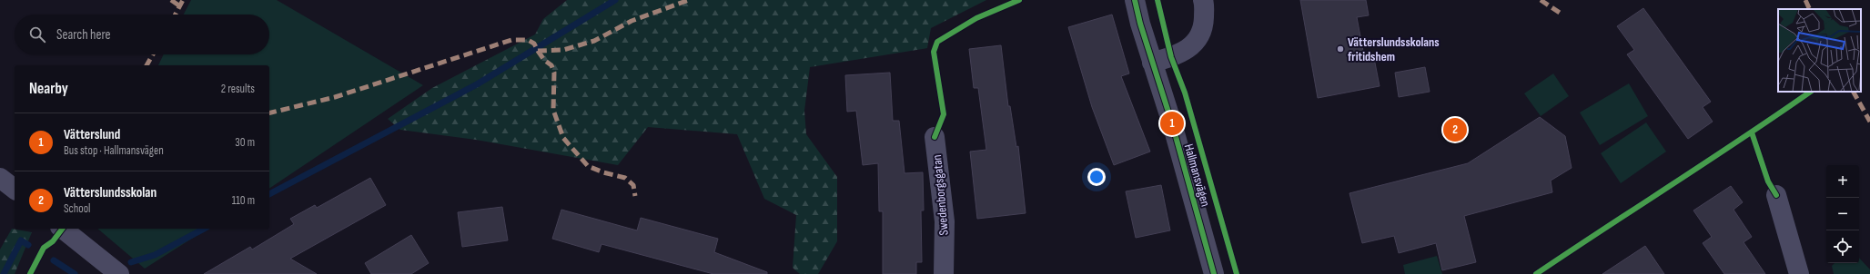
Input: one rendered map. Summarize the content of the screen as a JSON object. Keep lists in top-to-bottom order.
{
  "streets": {
    "street": ["Hallmansvägen", "Swedenborgsgatan"]
  },
  "places": ["Vätterslundsskolans fritidshem"],
  "page": {
    "search": "Search here",
    "heading": ["Nearby", "2 results"],
    "pins": ["1", "2"],
    "list": [
      {
        "mark": "1",
        "name": "Vätterslund",
        "note": "Bus stop · Hallmansvägen",
        "value": "30 m"
      },
      {
        "mark": "2",
        "name": "Vätterslundsskolan",
        "note": "School",
        "value": "110 m"
      }
    ],
    "map_buttons": ["+", "−"]
  }
}
